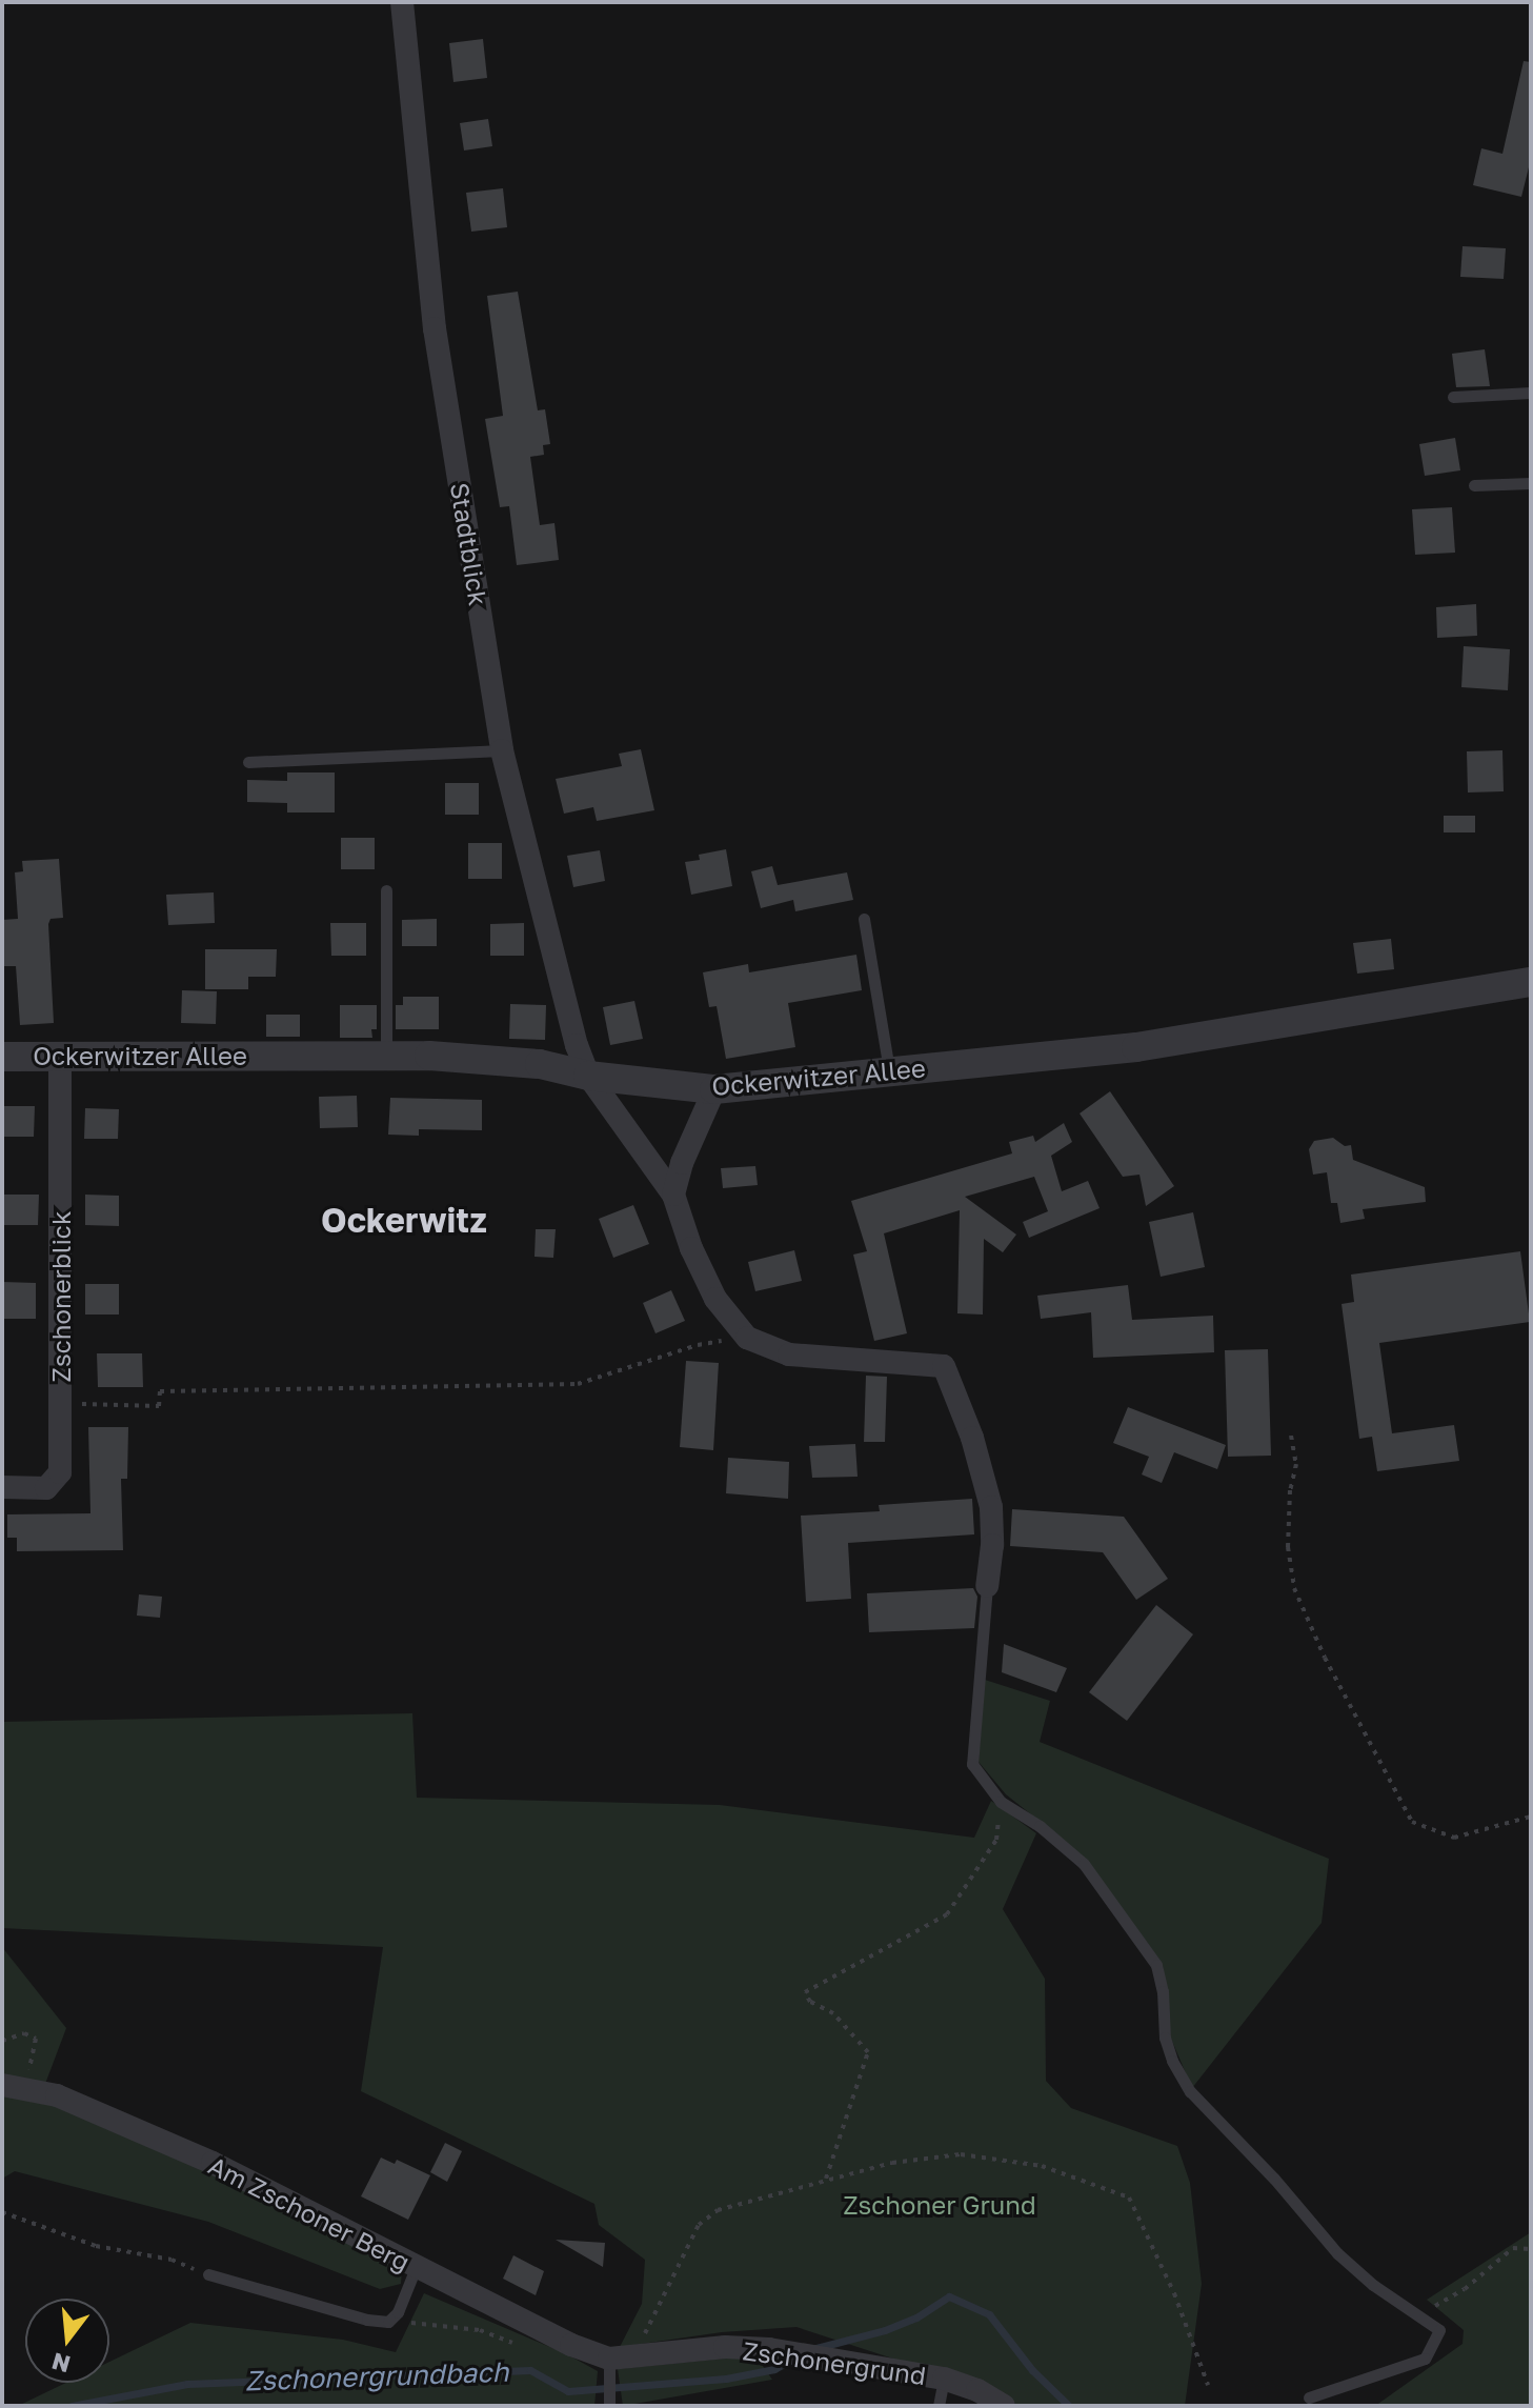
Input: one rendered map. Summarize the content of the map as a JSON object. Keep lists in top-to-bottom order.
{
  "streets": {
    "street": [
      "Stadtblick",
      "Ockerwitzer Allee",
      "Zschonerblick",
      "Am Zschoner Berg",
      "Zschonergrund"
    ]
  },
  "crossings": [
    ["Stadtblick", "Ockerwitzer Allee"],
    ["Ockerwitzer Allee", "Zschonerblick"],
    ["Am Zschoner Berg", "Zschonergrund"]
  ],
  "districts": ["Ockerwitz"],
  "water": ["Zschonergrundbach"],
  "parks": ["Zschoner Grund"],
  "north": "bottom"
}
